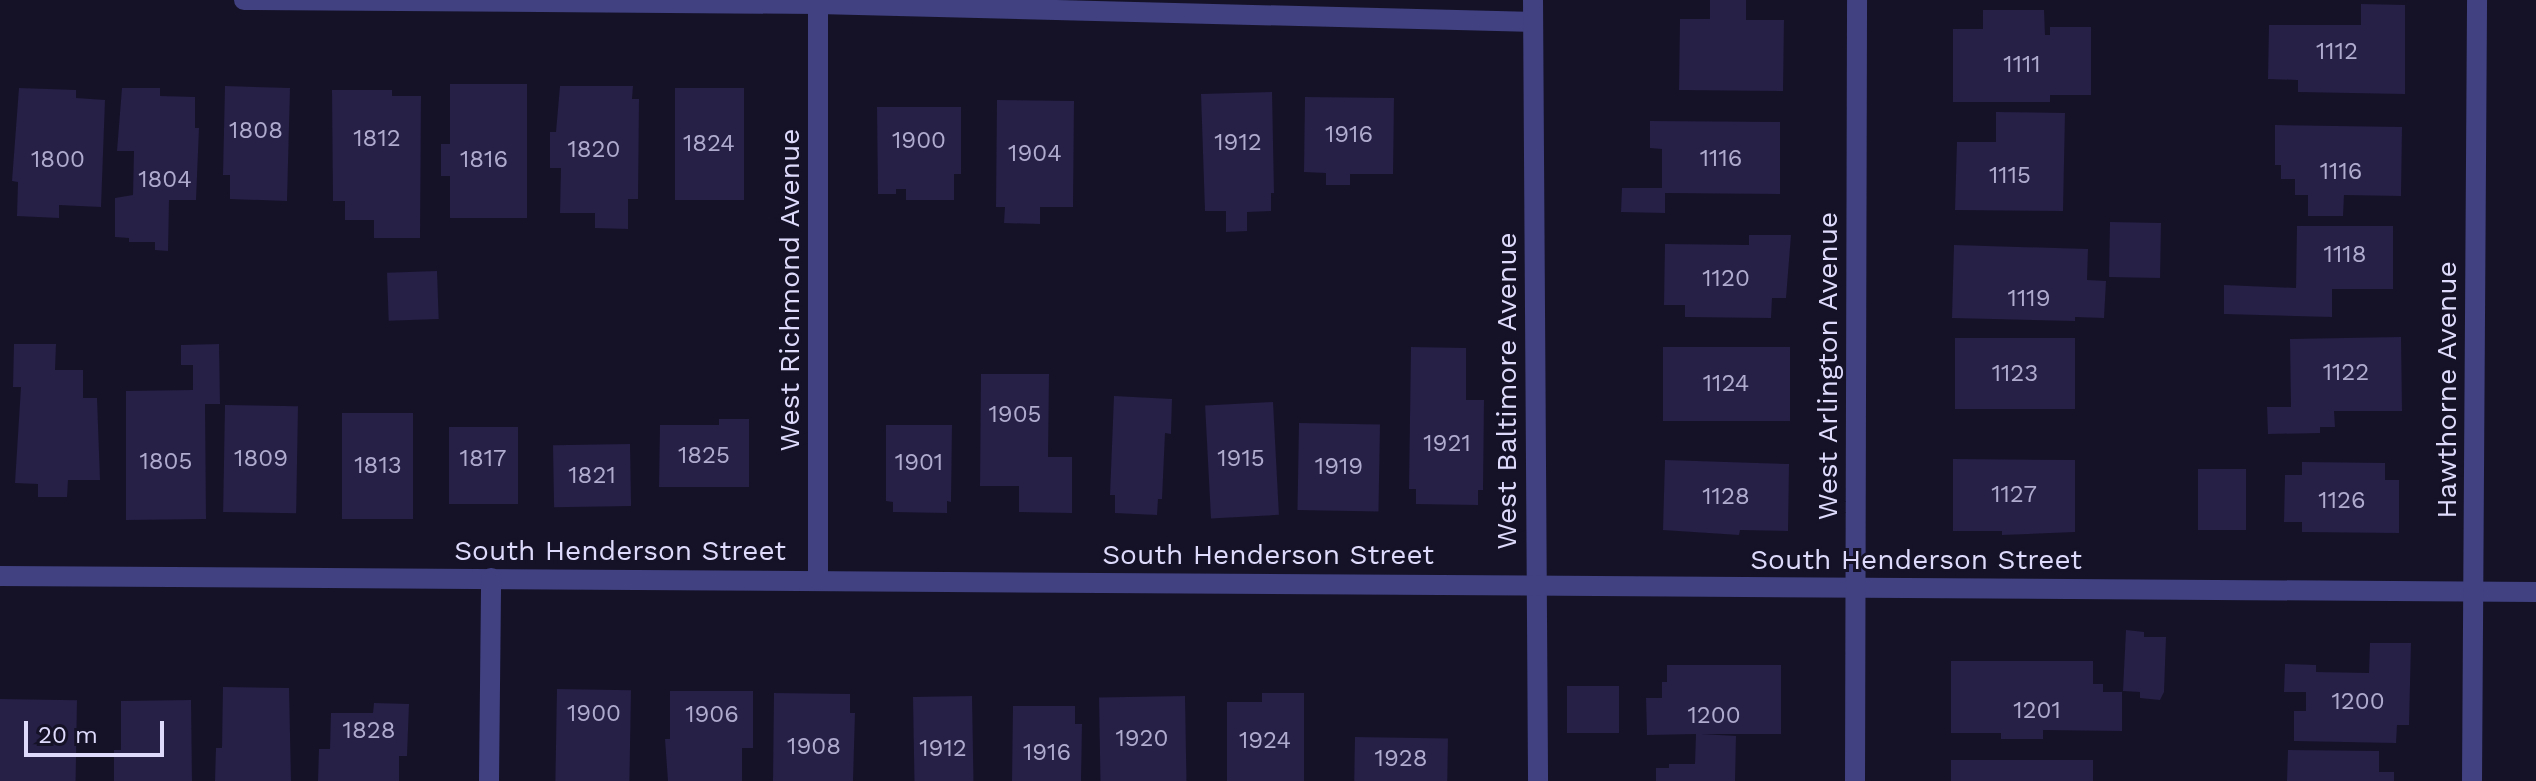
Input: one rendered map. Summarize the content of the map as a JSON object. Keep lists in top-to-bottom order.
{
  "streets": {
    "street": [
      "West Richmond Avenue",
      "West Arlington Avenue",
      "Hawthorne Avenue",
      "West Baltimore Avenue",
      "South Henderson Street"
    ]
  },
  "crossings": [
    ["West Richmond Avenue", "South Henderson Street"],
    ["West Arlington Avenue", "South Henderson Street"],
    ["Hawthorne Avenue", "South Henderson Street"],
    ["West Baltimore Avenue", "South Henderson Street"]
  ],
  "house_numbers": [
    "1112",
    "1111",
    "1808",
    "1916",
    "1812",
    "1900",
    "1912",
    "1824",
    "1820",
    "1904",
    "1116",
    "1800",
    "1816",
    "1116",
    "1115",
    "1804",
    "1118",
    "1120",
    "1119",
    "1122",
    "1123",
    "1124",
    "1905",
    "1921",
    "1825",
    "1809",
    "1817",
    "1915",
    "1805",
    "1901",
    "1813",
    "1919",
    "1821",
    "1127",
    "1128",
    "1126",
    "1200",
    "1201",
    "1900",
    "1906",
    "1200",
    "1828",
    "1920",
    "1924",
    "1908",
    "1912",
    "1916",
    "1928"
  ],
  "scale_bar": "20 m"
}
